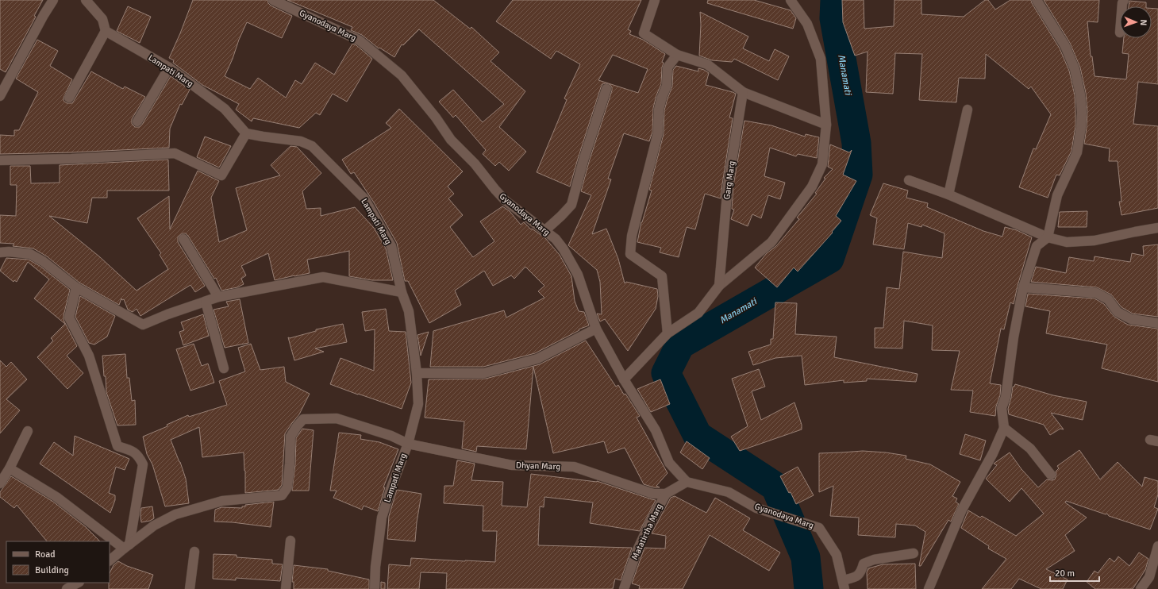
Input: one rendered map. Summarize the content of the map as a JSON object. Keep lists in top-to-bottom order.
{
  "streets": {
    "street": [
      "Gyanodaya Marg",
      "Lampati Marg",
      "Garg Marg",
      "Dhyan Marg",
      "Matatirtha Marg"
    ]
  },
  "crossings": [
    ["Lampati Marg", "Dhyan Marg"],
    ["Dhyan Marg", "Matatirtha Marg"]
  ],
  "water": ["Manamati"],
  "legend": ["Road", "Building"],
  "scale_bar": "20 m",
  "north": "right"
}
